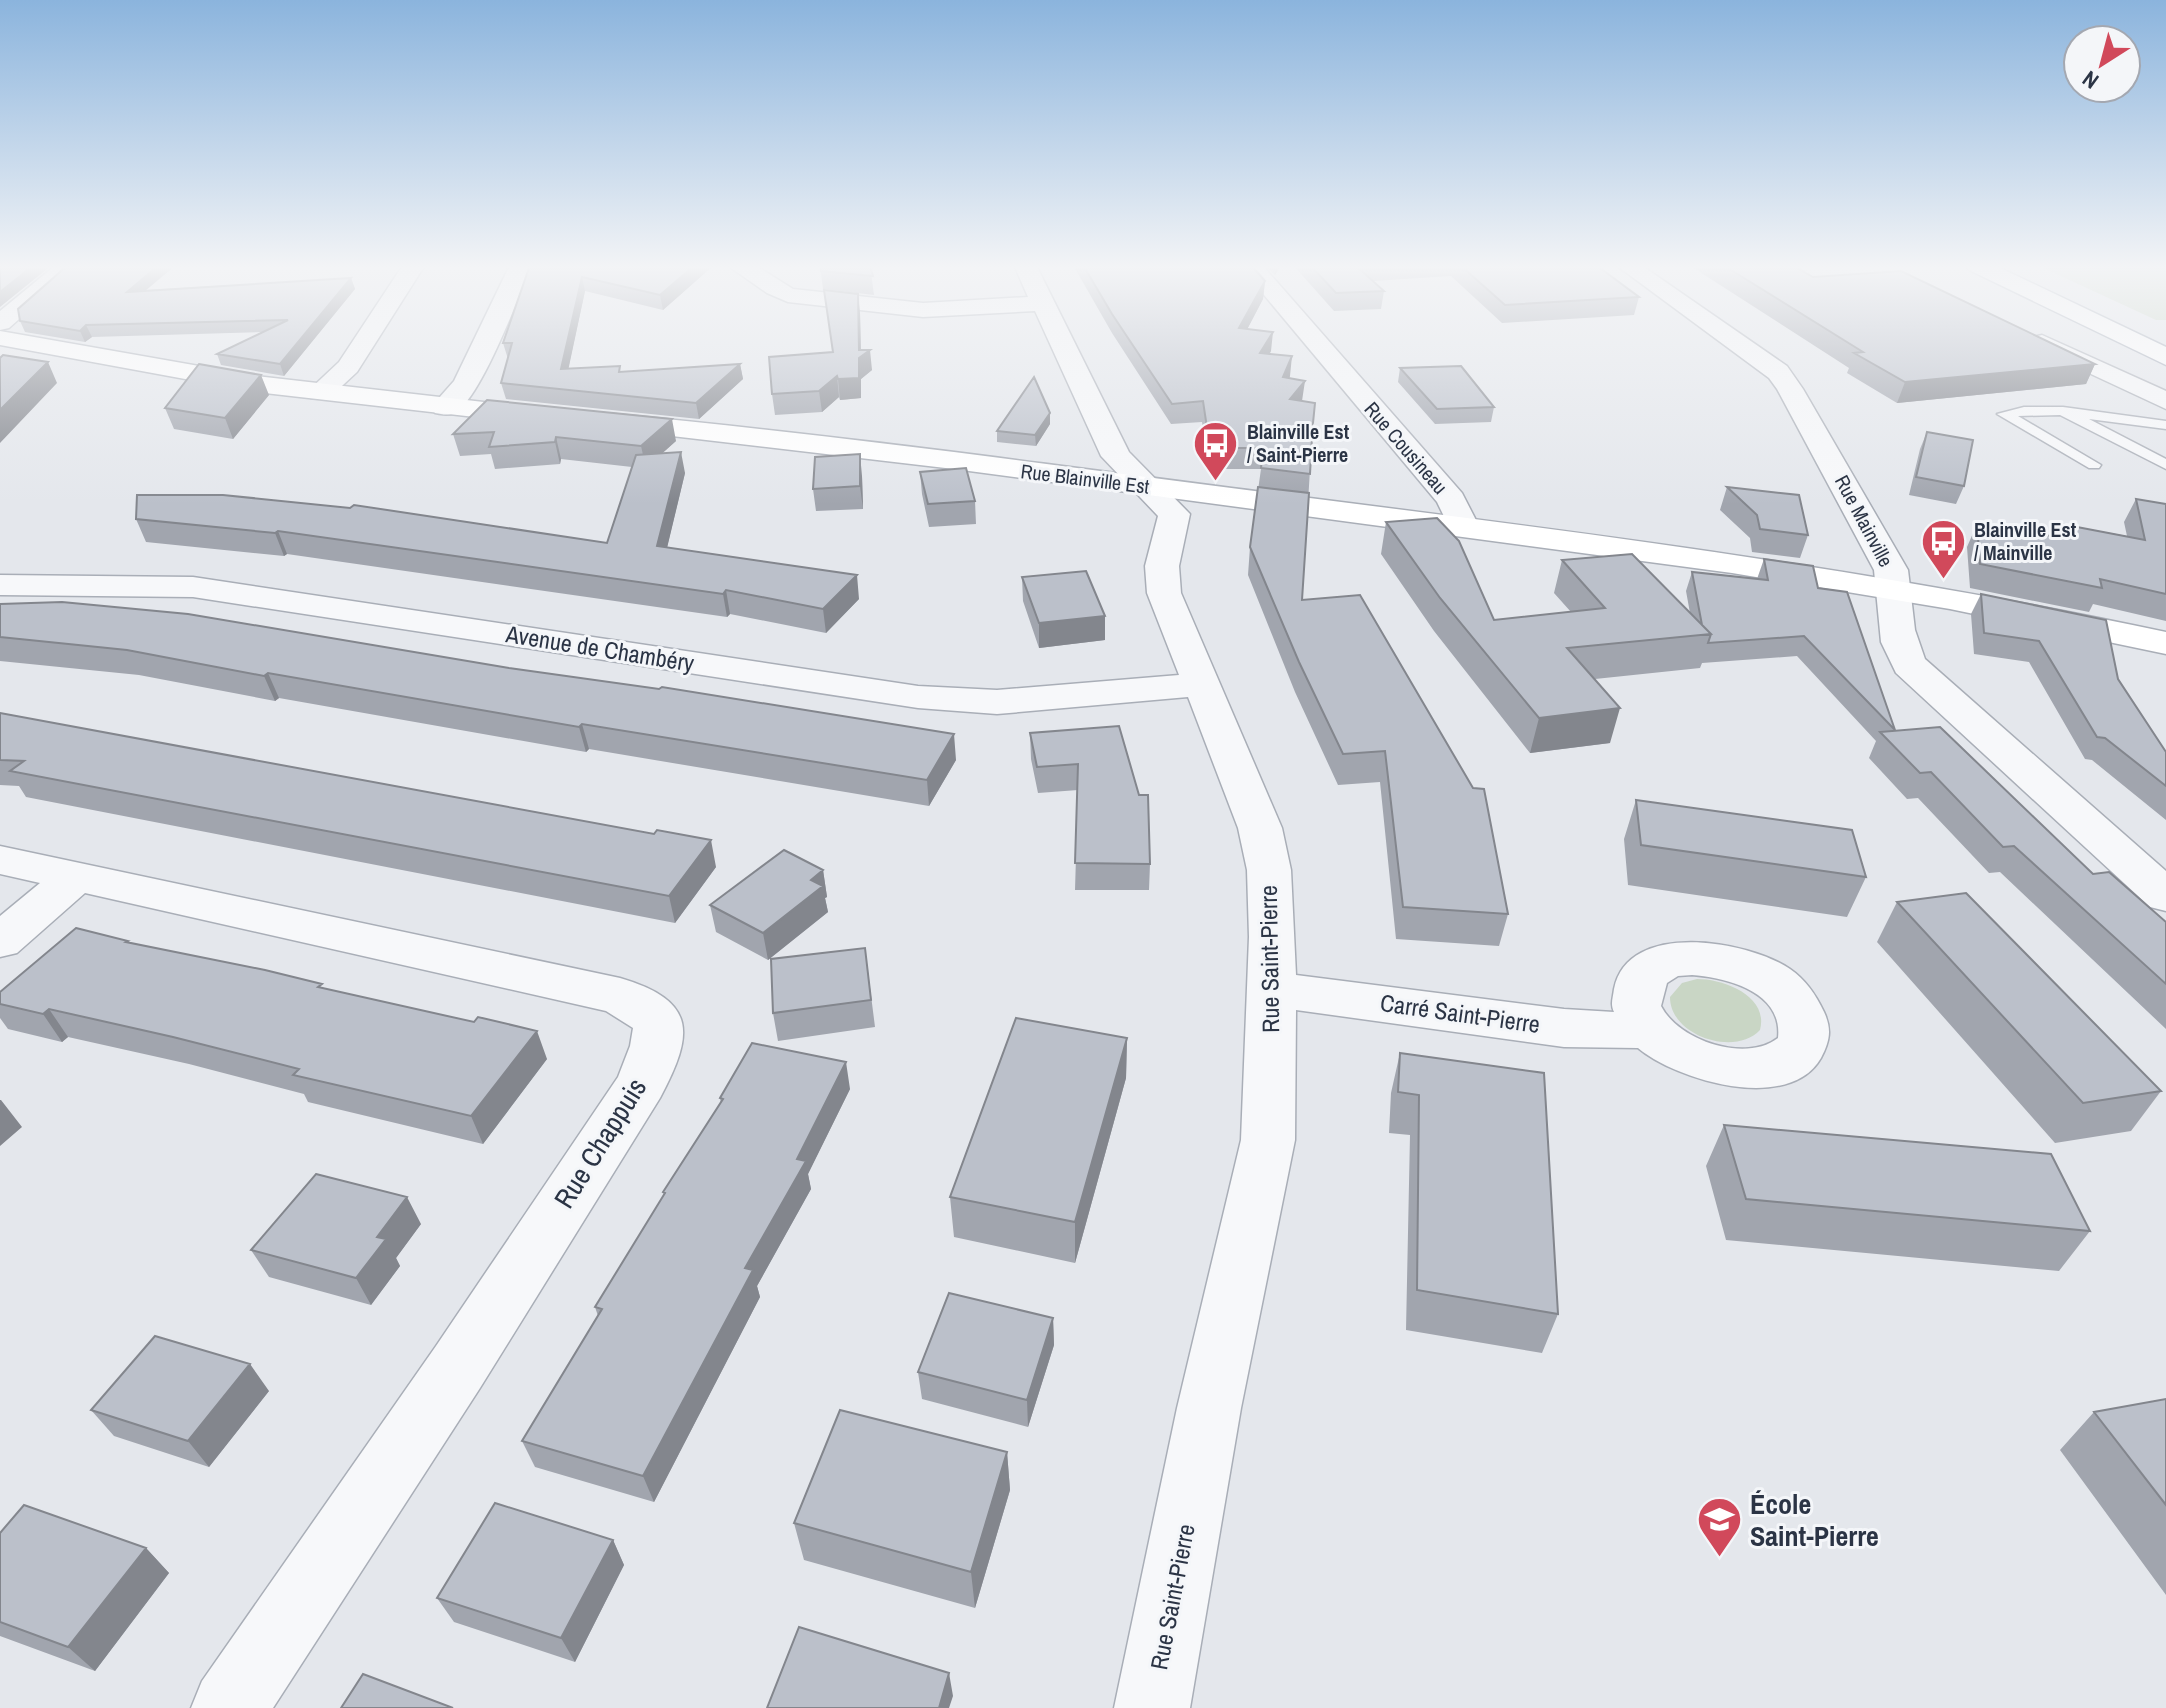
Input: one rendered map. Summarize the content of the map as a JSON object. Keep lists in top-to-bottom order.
{
  "streets": {
    "street": [
      "Rue Cousineau",
      "Rue Blainville Est",
      "Rue Mainville",
      "Avenue de Chambéry",
      "Rue Saint-Pierre",
      "Carré Saint-Pierre",
      "Rue Chappuis"
    ]
  },
  "crossings": [
    ["Rue Cousineau", "Rue Blainville Est"],
    ["Rue Blainville Est", "Rue Mainville"],
    ["Rue Blainville Est", "Rue Saint-Pierre"],
    ["Avenue de Chambéry", "Rue Saint-Pierre"],
    ["Rue Saint-Pierre", "Carré Saint-Pierre"]
  ],
  "places": {
    "bus stop": ["Blainville Est / Saint-Pierre", "Blainville Est / Mainville"],
    "school or university": ["École Saint-Pierre"]
  },
  "north": "bottom left"
}
